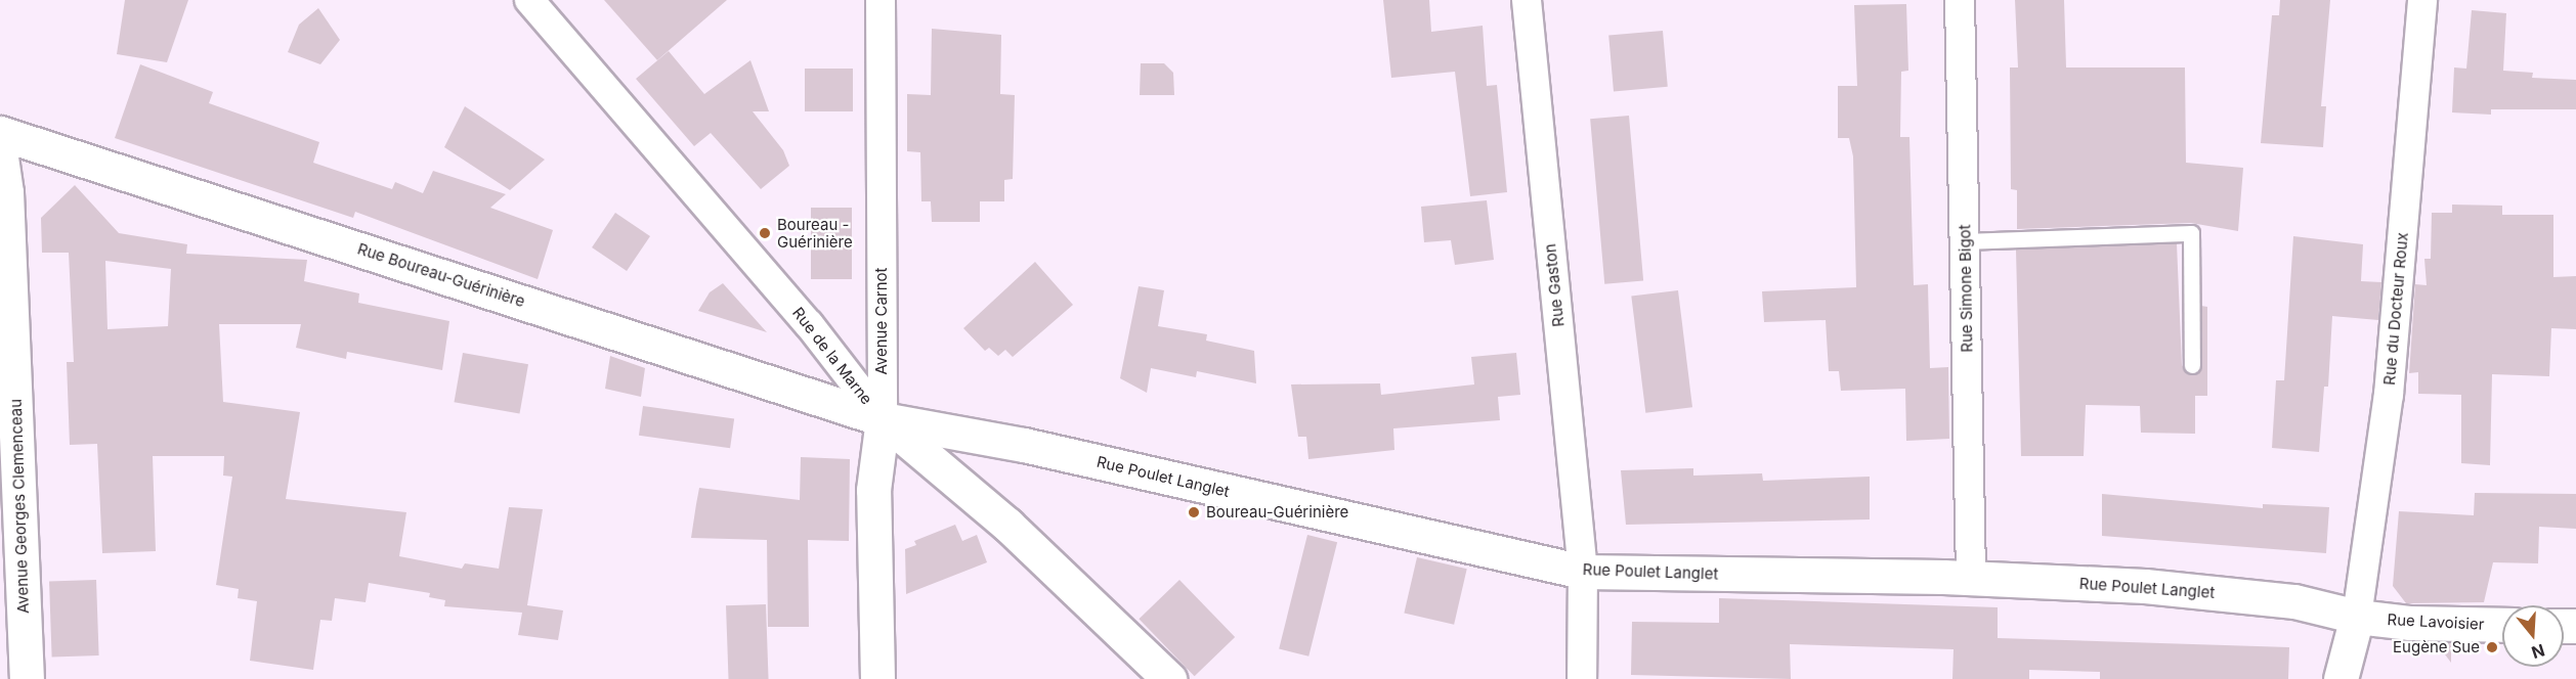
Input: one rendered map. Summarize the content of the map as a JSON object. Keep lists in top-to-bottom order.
{
  "streets": {
    "street": [
      "Rue Boureau-Guérinière",
      "Rue Gaston",
      "Rue Simone Bigot",
      "Rue du Docteur Roux",
      "Avenue Carnot",
      "Rue de la Marne",
      "Rue Poulet Langlet",
      "Avenue Georges Clemenceau",
      "Rue Lavoisier"
    ]
  },
  "crossings": [
    ["Rue Boureau-Guérinière", "Avenue Carnot"],
    ["Rue Boureau-Guérinière", "Rue de la Marne"],
    ["Rue Boureau-Guérinière", "Rue Poulet Langlet"],
    ["Rue Gaston", "Rue Poulet Langlet"],
    ["Rue Simone Bigot", "Rue Poulet Langlet"],
    ["Rue du Docteur Roux", "Rue Poulet Langlet"],
    ["Rue du Docteur Roux", "Rue Lavoisier"],
    ["Avenue Carnot", "Rue de la Marne"],
    ["Avenue Carnot", "Rue Poulet Langlet"],
    ["Rue de la Marne", "Rue Poulet Langlet"],
    ["Rue Poulet Langlet", "Rue Lavoisier"]
  ],
  "places": ["Boureau - Guérinière", "Boureau-Guérinière", "Eugène Sue"],
  "north": "bottom"
}
